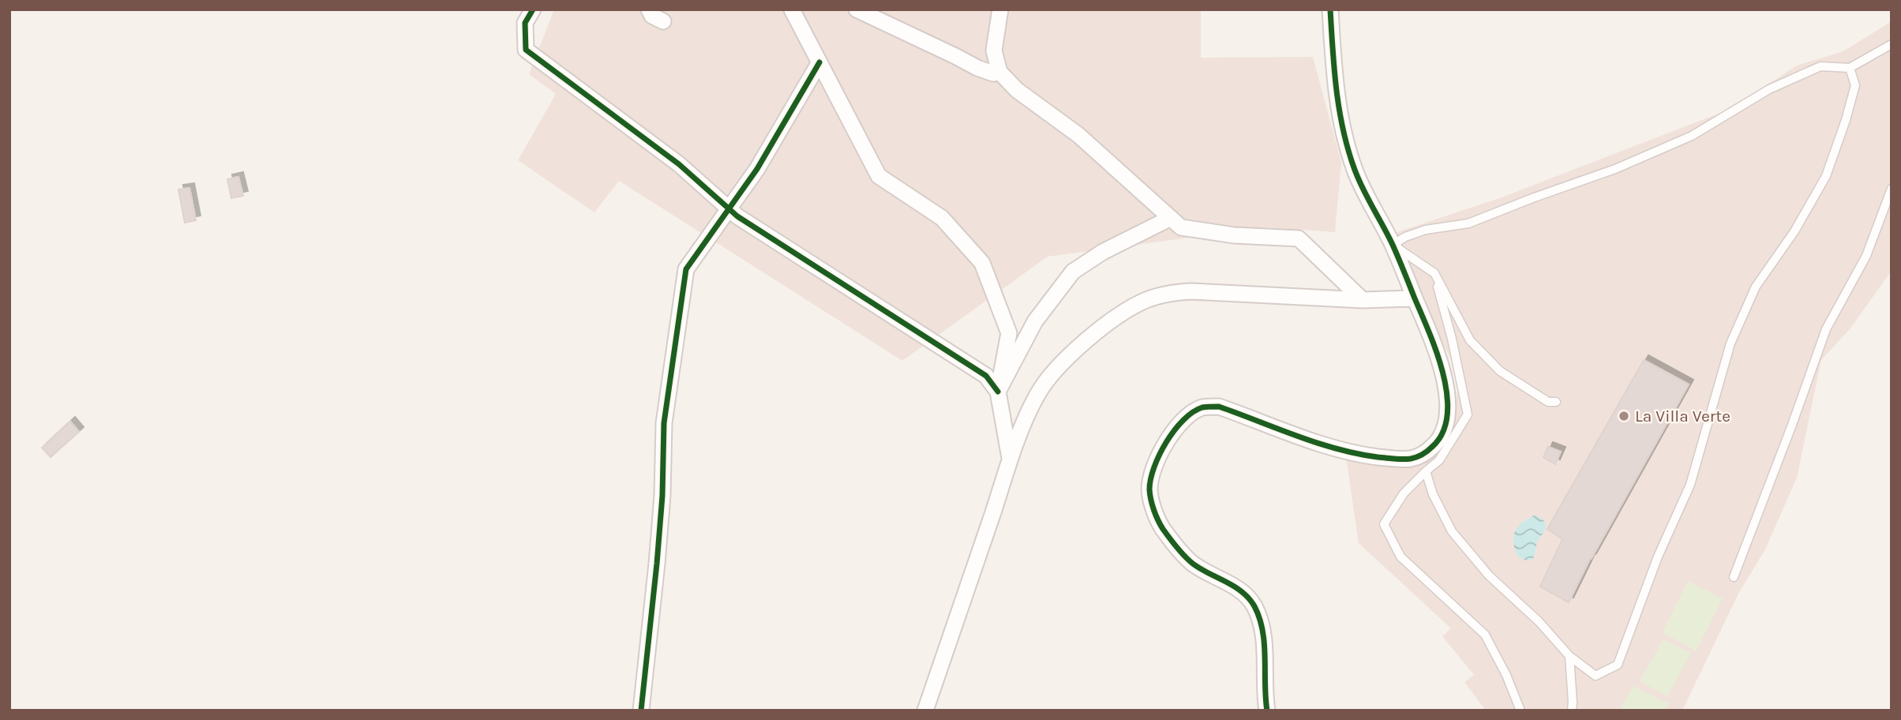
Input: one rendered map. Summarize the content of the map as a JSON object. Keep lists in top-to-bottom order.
{
  "places": ["La Villa Verte"]
}
